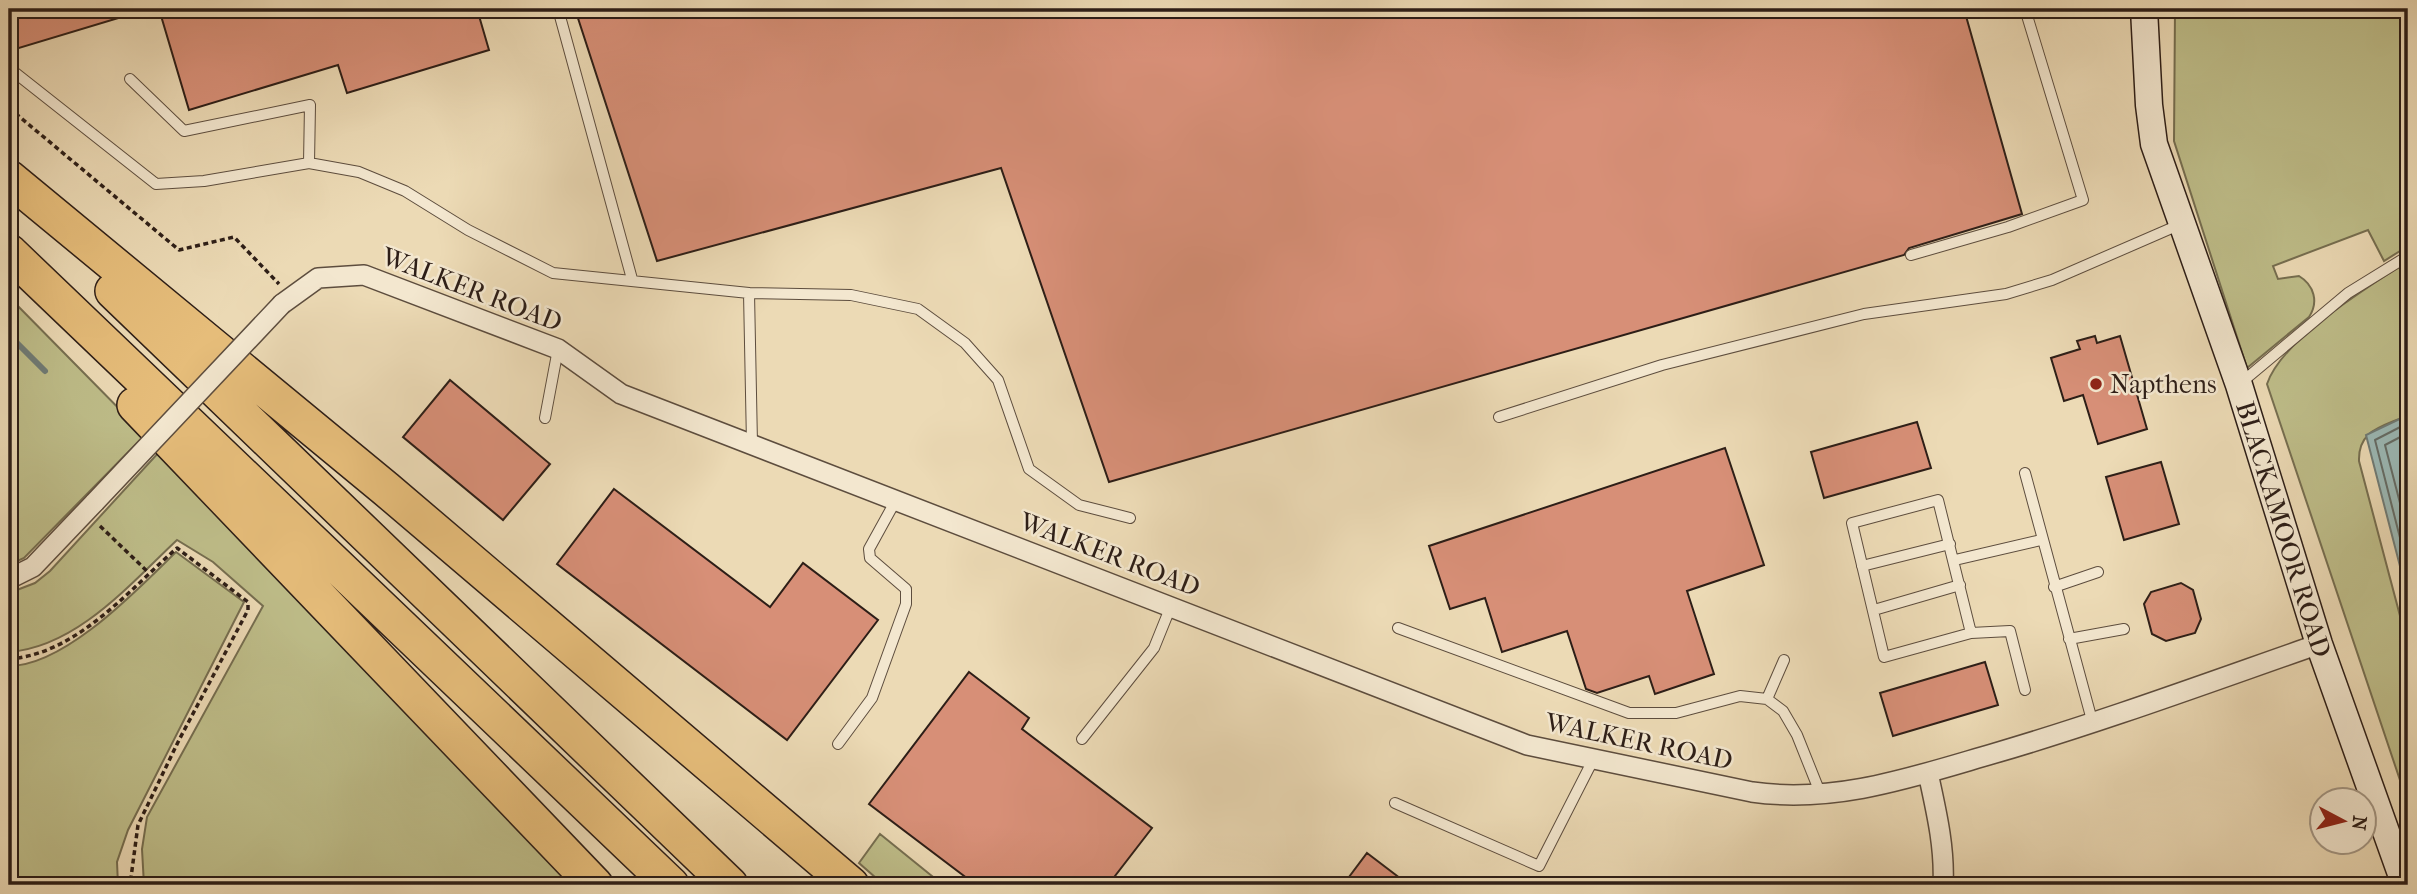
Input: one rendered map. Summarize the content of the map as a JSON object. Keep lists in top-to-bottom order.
{
  "streets": {
    "main road": ["BLACKAMOOR ROAD"],
    "street": ["WALKER ROAD"]
  },
  "crossings": [
    ["WALKER ROAD", "BLACKAMOOR ROAD"]
  ],
  "places": ["Napthens"],
  "north": "right"
}
